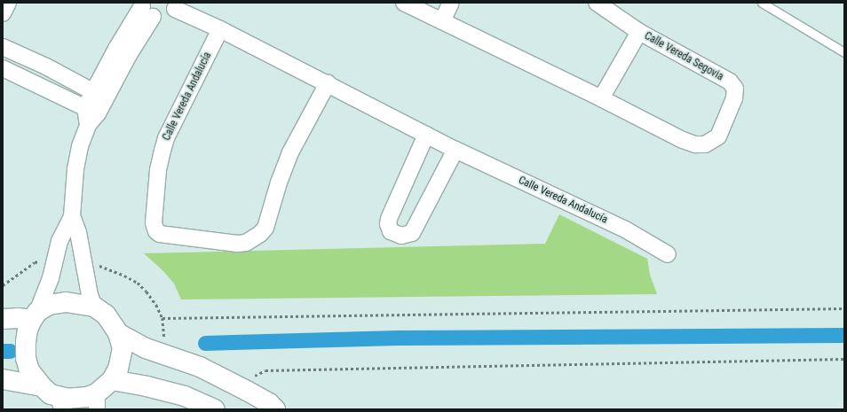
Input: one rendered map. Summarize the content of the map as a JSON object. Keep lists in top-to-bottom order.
{
  "streets": {
    "street": ["Calle Vereda Segovia", "Calle Vereda Andalucía"]
  }
}
